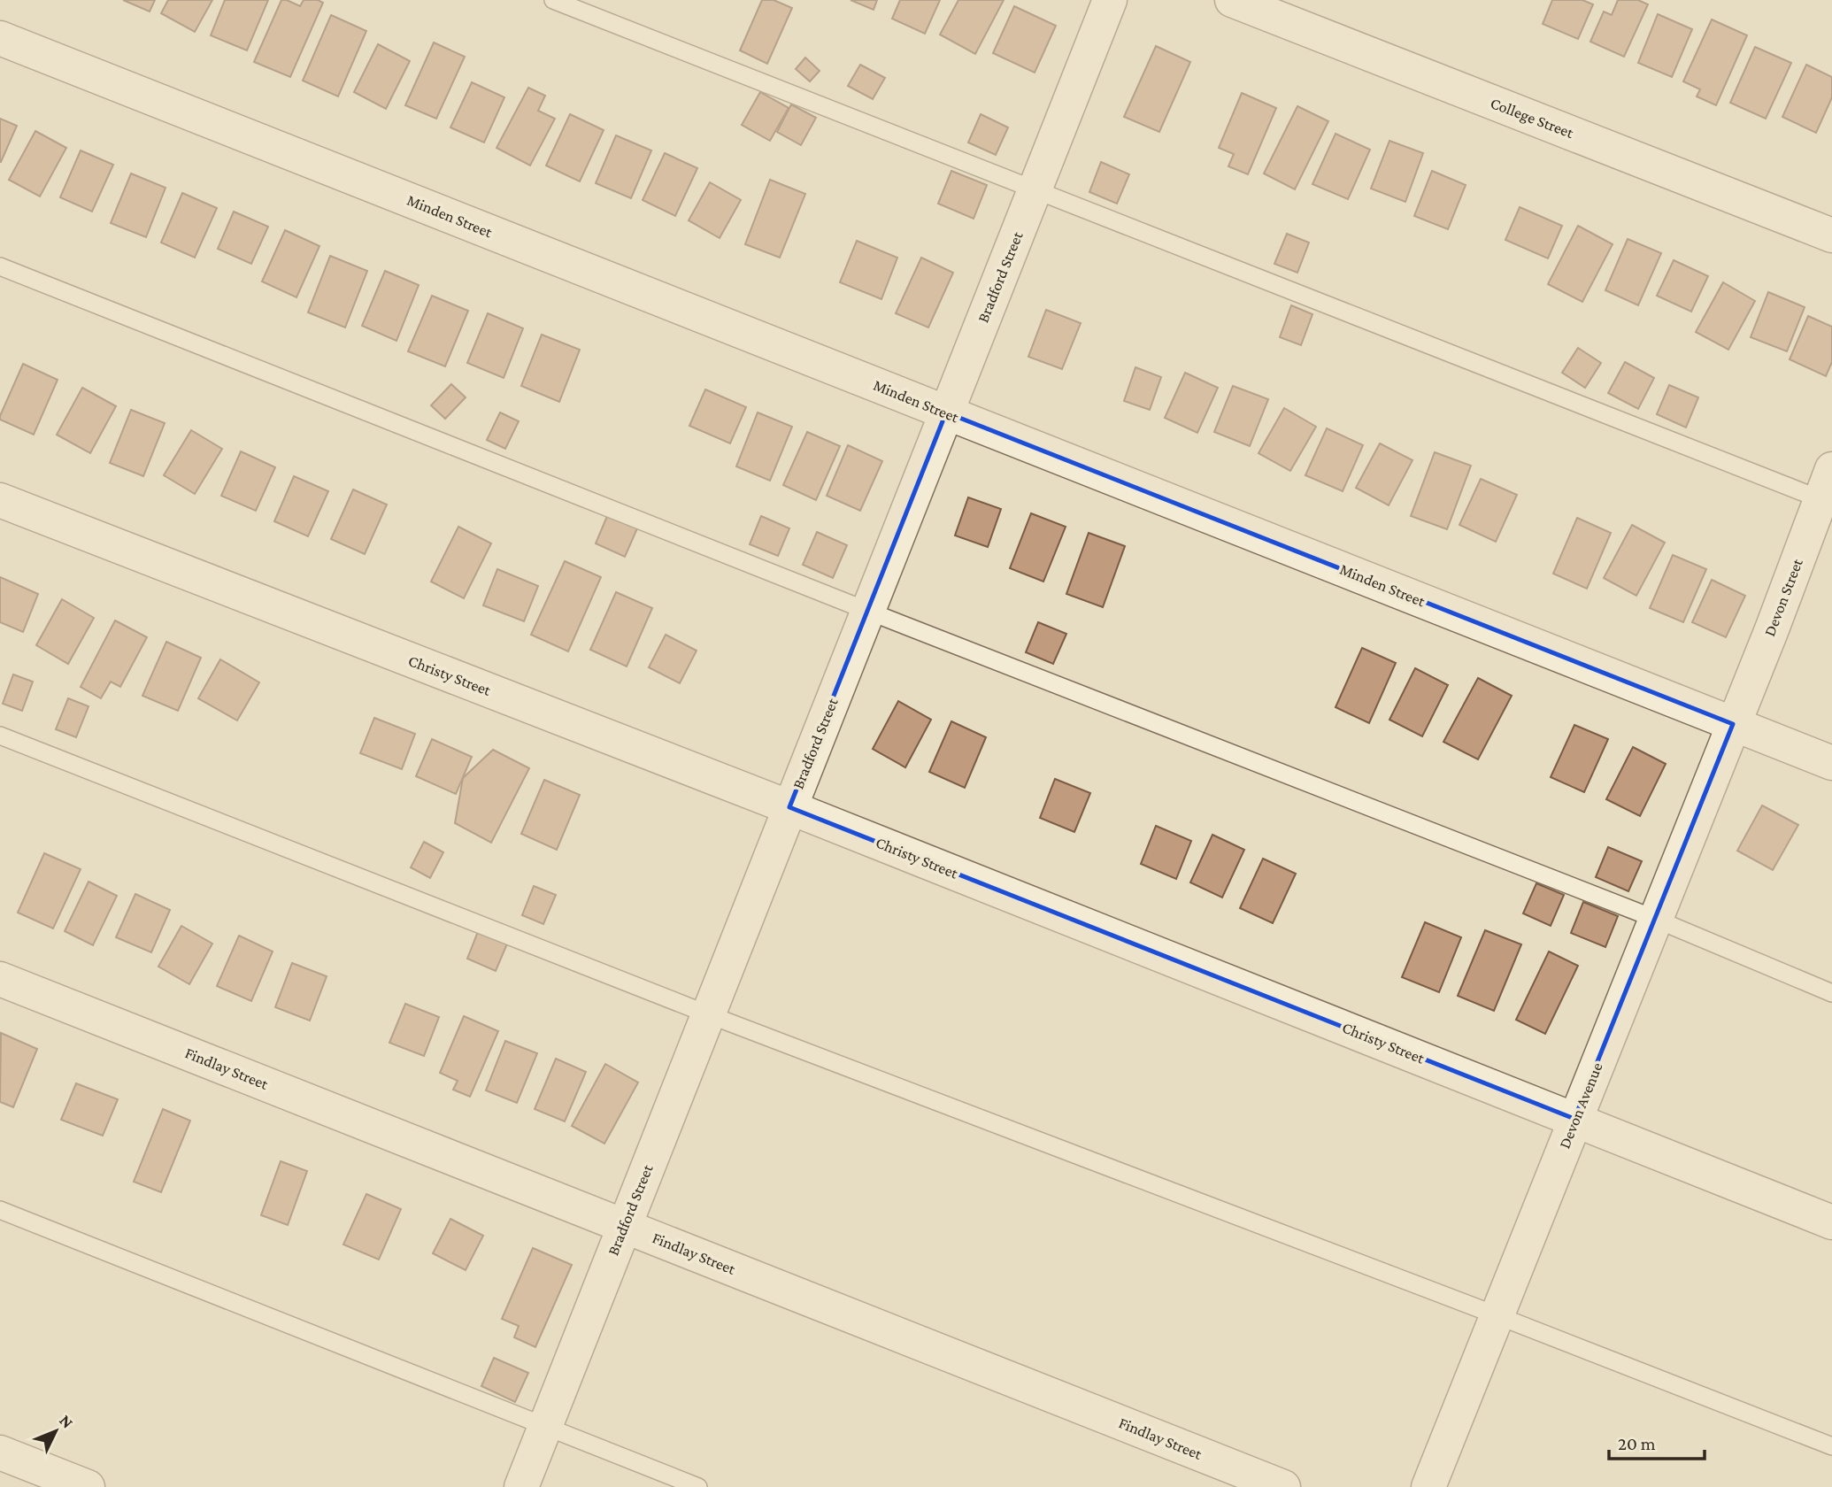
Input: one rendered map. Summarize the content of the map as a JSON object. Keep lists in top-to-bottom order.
{
  "streets": {
    "street": [
      "College Street",
      "Minden Street",
      "Bradford Street",
      "Devon Street",
      "Christy Street",
      "Findlay Street",
      "Devon Avenue"
    ]
  },
  "crossings": [
    ["Minden Street", "Bradford Street"],
    ["Minden Street", "Devon Street"],
    ["Minden Street", "Devon Avenue"],
    ["Bradford Street", "Christy Street"],
    ["Bradford Street", "Findlay Street"],
    ["Devon Street", "Devon Avenue"],
    ["Christy Street", "Devon Avenue"]
  ],
  "scale_bar": "20 m",
  "north": "top right"
}
